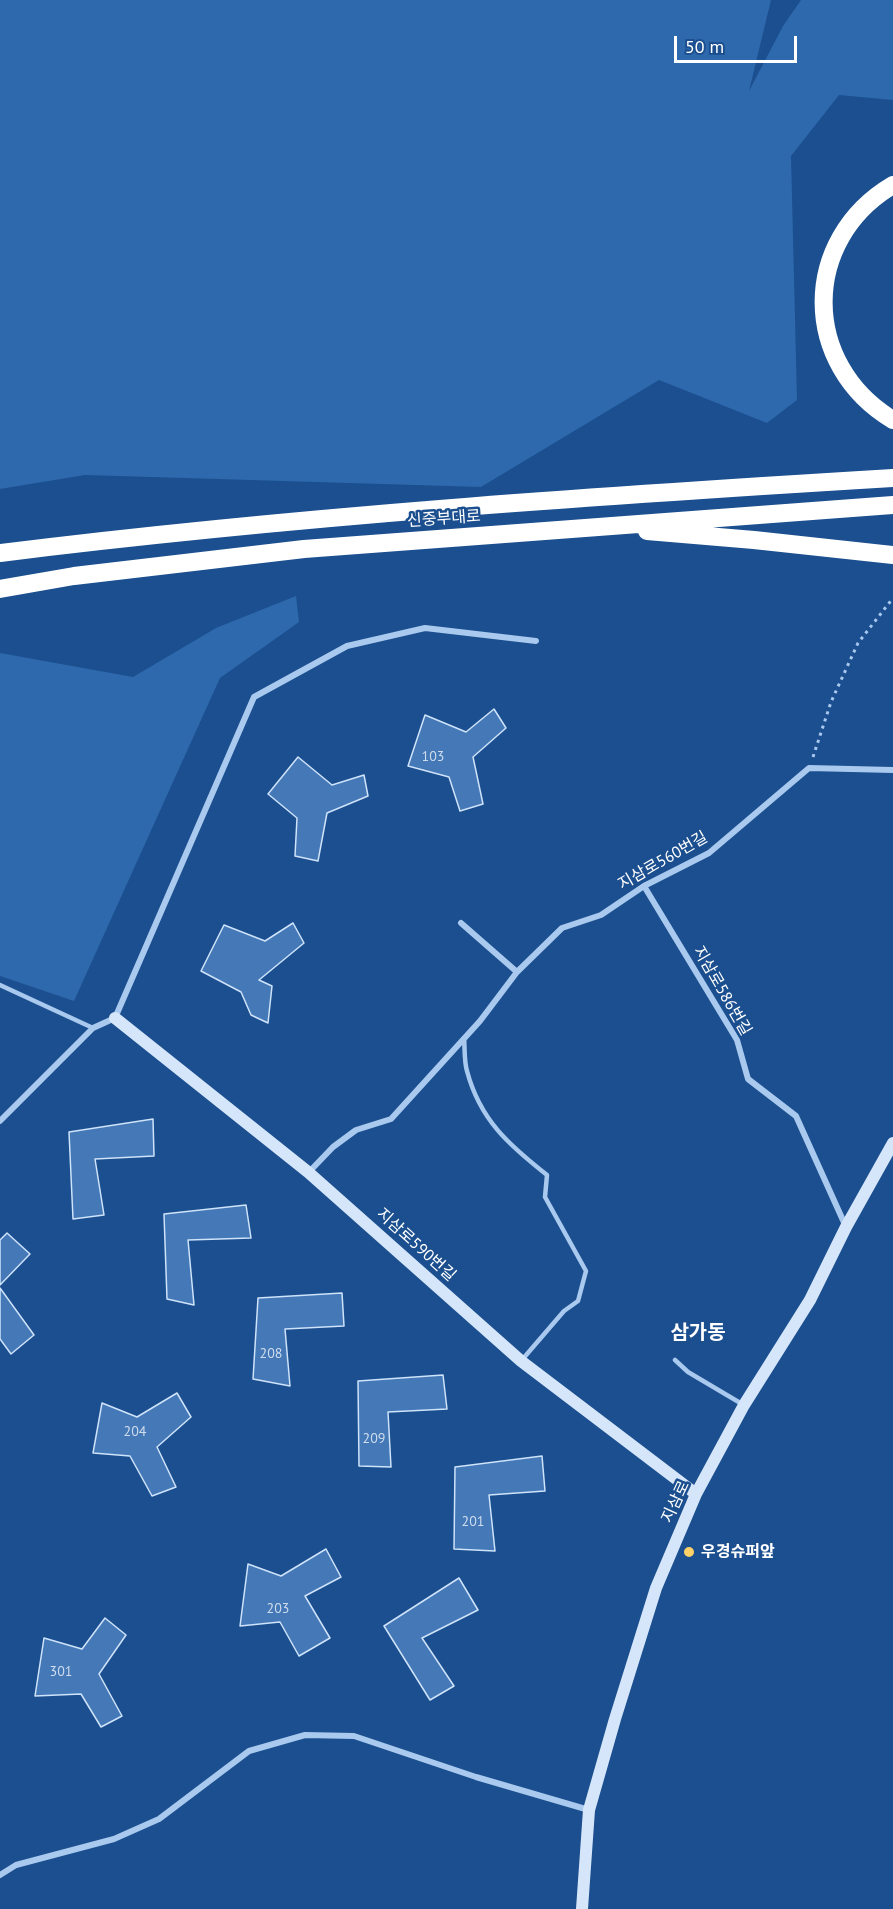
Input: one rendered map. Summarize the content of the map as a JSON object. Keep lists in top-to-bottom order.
{
  "streets": {
    "highway": ["신중부대로"],
    "street": [
      "지삼로560번길",
      "지삼로586번길",
      "지삼로590번길",
      "지삼로"
    ]
  },
  "crossings": [
    ["지삼로560번길", "지삼로586번길"],
    ["지삼로560번길", "지삼로590번길"],
    ["지삼로586번길", "지삼로"],
    ["지삼로590번길", "지삼로"]
  ],
  "districts": ["삼가동"],
  "places": ["우경슈퍼앞"],
  "house_numbers": [
    "103",
    "208",
    "204",
    "209",
    "201",
    "203",
    "301"
  ],
  "scale_bar": "50 m"
}
